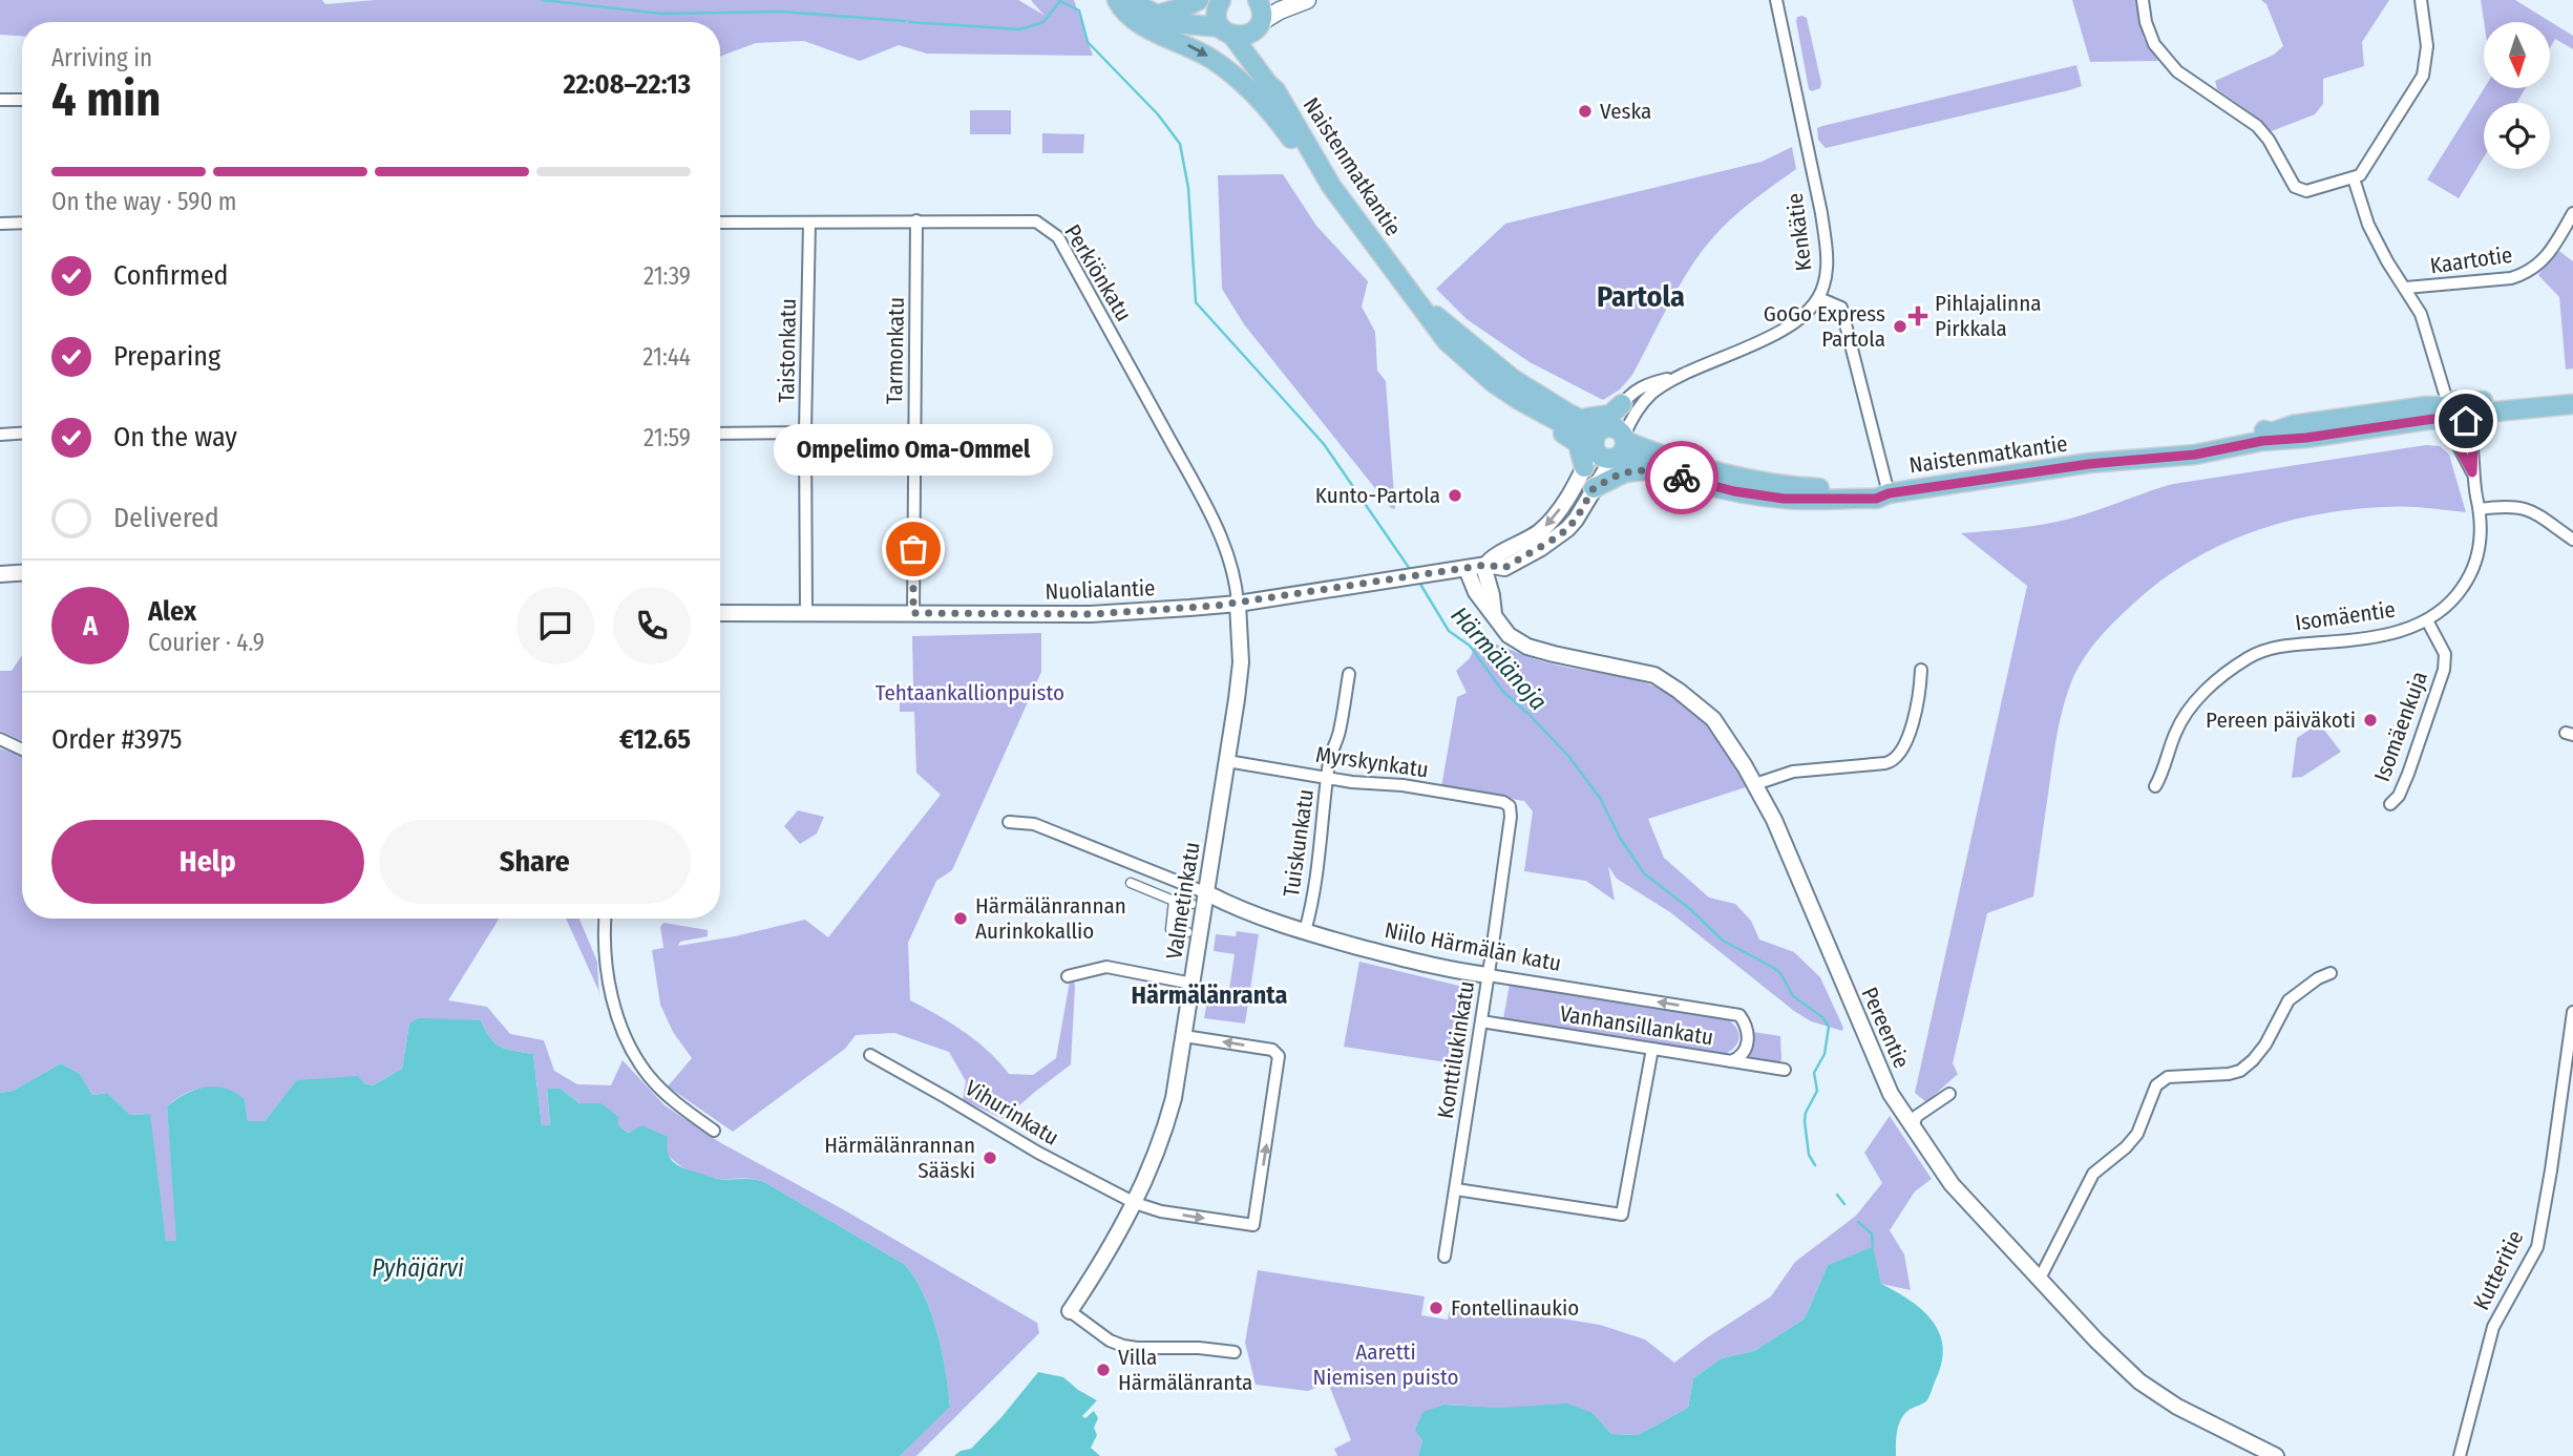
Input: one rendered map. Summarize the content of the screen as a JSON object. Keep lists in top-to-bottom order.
{
  "streets": {
    "main road": ["Naistenmatkantie"],
    "street": [
      "Kenkätie",
      "Kaartotie",
      "Perkiönkatu",
      "Taistonkatu",
      "Tarmonkatu",
      "Nuolialantie",
      "Isomäentie",
      "Isomäenkuja",
      "Myrskynkatu",
      "Tuiskunkatu",
      "Valmetinkatu",
      "Niilo Härmälän katu",
      "Vanhansillankatu",
      "Pereentie",
      "Konttilukinkatu",
      "Vihurinkatu",
      "Kutteritie"
    ]
  },
  "crossings": [
    ["Naistenmatkantie", "Kenkätie"],
    ["Naistenmatkantie", "Kaartotie"],
    ["Naistenmatkantie", "Nuolialantie"],
    ["Naistenmatkantie", "Isomäentie"],
    ["Kenkätie", "Nuolialantie"],
    ["Kaartotie", "Isomäentie"],
    ["Perkiönkatu", "Taistonkatu"],
    ["Perkiönkatu", "Tarmonkatu"],
    ["Perkiönkatu", "Nuolialantie"],
    ["Perkiönkatu", "Valmetinkatu"],
    ["Taistonkatu", "Nuolialantie"],
    ["Tarmonkatu", "Nuolialantie"],
    ["Nuolialantie", "Valmetinkatu"],
    ["Nuolialantie", "Pereentie"],
    ["Isomäentie", "Isomäenkuja"],
    ["Myrskynkatu", "Tuiskunkatu"],
    ["Myrskynkatu", "Valmetinkatu"],
    ["Myrskynkatu", "Konttilukinkatu"],
    ["Tuiskunkatu", "Niilo Härmälän katu"],
    ["Valmetinkatu", "Niilo Härmälän katu"],
    ["Valmetinkatu", "Vihurinkatu"],
    ["Niilo Härmälän katu", "Vanhansillankatu"],
    ["Niilo Härmälän katu", "Konttilukinkatu"],
    ["Vanhansillankatu", "Konttilukinkatu"]
  ],
  "one_way": ["Niilo Härmälän katu"],
  "districts": ["Partola", "Härmälänranta"],
  "water": ["Härmälänoja", "Pyhäjärvi"],
  "parks": ["Tehtaankallionpuisto", "Aaretti Niemisen puisto"],
  "places": {
    "other": [
      "Veska",
      "GoGo Express Partola",
      "Kunto-Partola",
      "Ompelimo Oma-Ommel",
      "Pereen päiväkoti",
      "Härmälänrannan Aurinkokallio",
      "Härmälänrannan Sääski",
      "Fontellinaukio",
      "Villa Härmälänranta"
    ],
    "health": ["Pihlajalinna Pirkkala"]
  },
  "north": "bottom",
  "page": {
    "heading": ["4 min", "Arriving in", "22:08–22:13"],
    "panel": [
      "Alex",
      "Courier · 4.9",
      "Order #3975",
      "€12.65"
    ],
    "bar": "On the way · 590 m",
    "list": [
      ["Confirmed", "21:39"],
      ["Preparing", "21:44"],
      ["On the way", "21:59"],
      "Delivered"
    ],
    "bubble": "Ompelimo Oma-Ommel",
    "round": "A",
    "buttons": ["Help", "Share"]
  }
}
